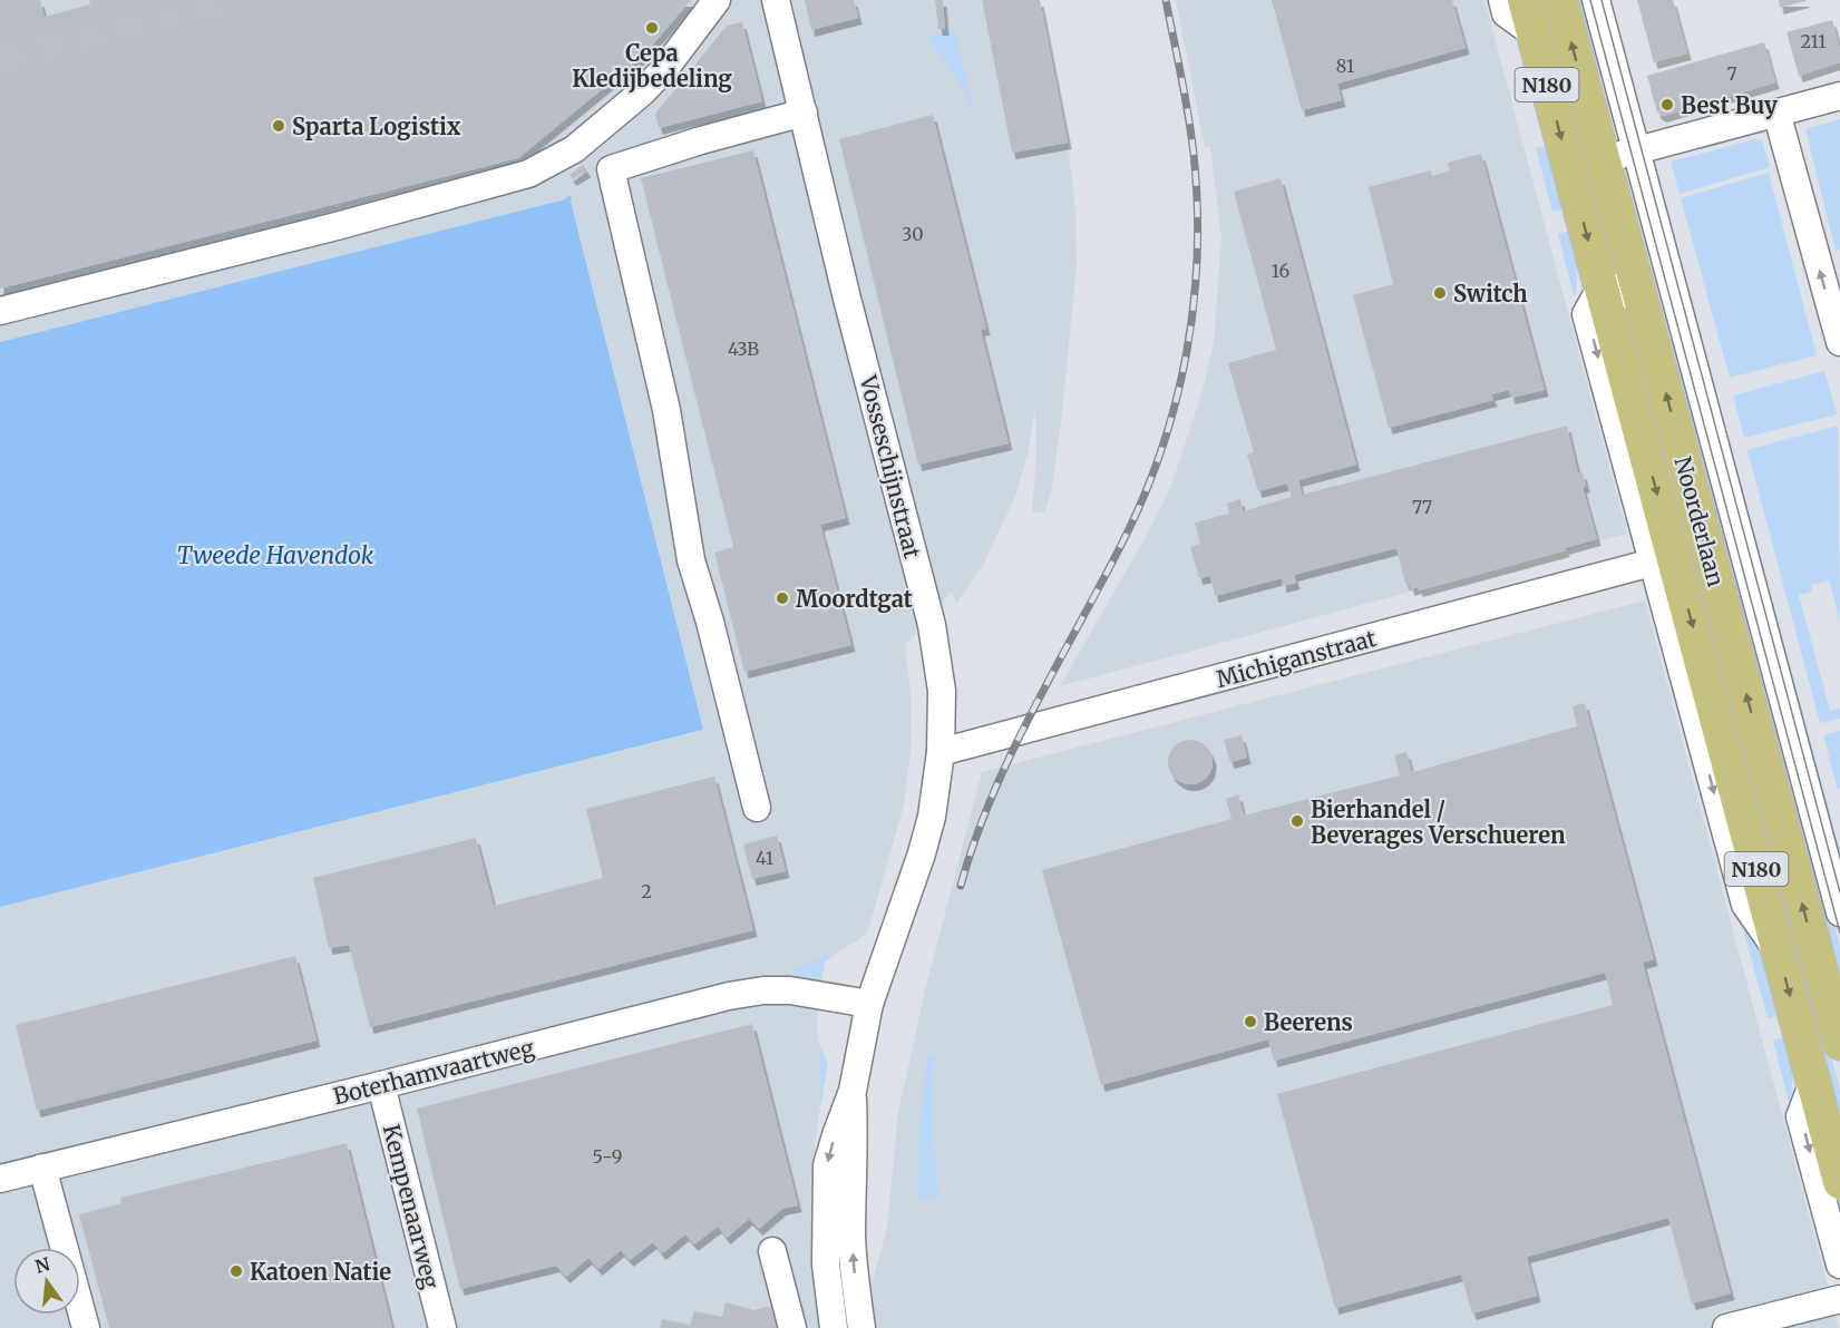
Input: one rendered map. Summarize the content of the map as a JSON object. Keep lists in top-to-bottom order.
{
  "streets": {
    "main road": ["N180", "Noorderlaan"],
    "street": [
      "Vosseschijnstraat",
      "Michiganstraat",
      "Boterhamvaartweg",
      "Kempenaarweg"
    ]
  },
  "crossings": [
    ["Vosseschijnstraat", "Michiganstraat"],
    ["Vosseschijnstraat", "Boterhamvaartweg"],
    ["Noorderlaan", "Michiganstraat"],
    ["Boterhamvaartweg", "Kempenaarweg"]
  ],
  "water": ["Tweede Havendok"],
  "places": [
    "Cepa Kledijbedeling",
    "Best Buy",
    "Sparta Logistix",
    "Switch",
    "Moordtgat",
    "Bierhandel / Beverages Verschueren",
    "Beerens",
    "Katoen Natie"
  ],
  "house_numbers": [
    "211",
    "81",
    "7",
    "30",
    "16",
    "43B",
    "77",
    "41",
    "2",
    "5-9"
  ],
  "north": "top"
}
